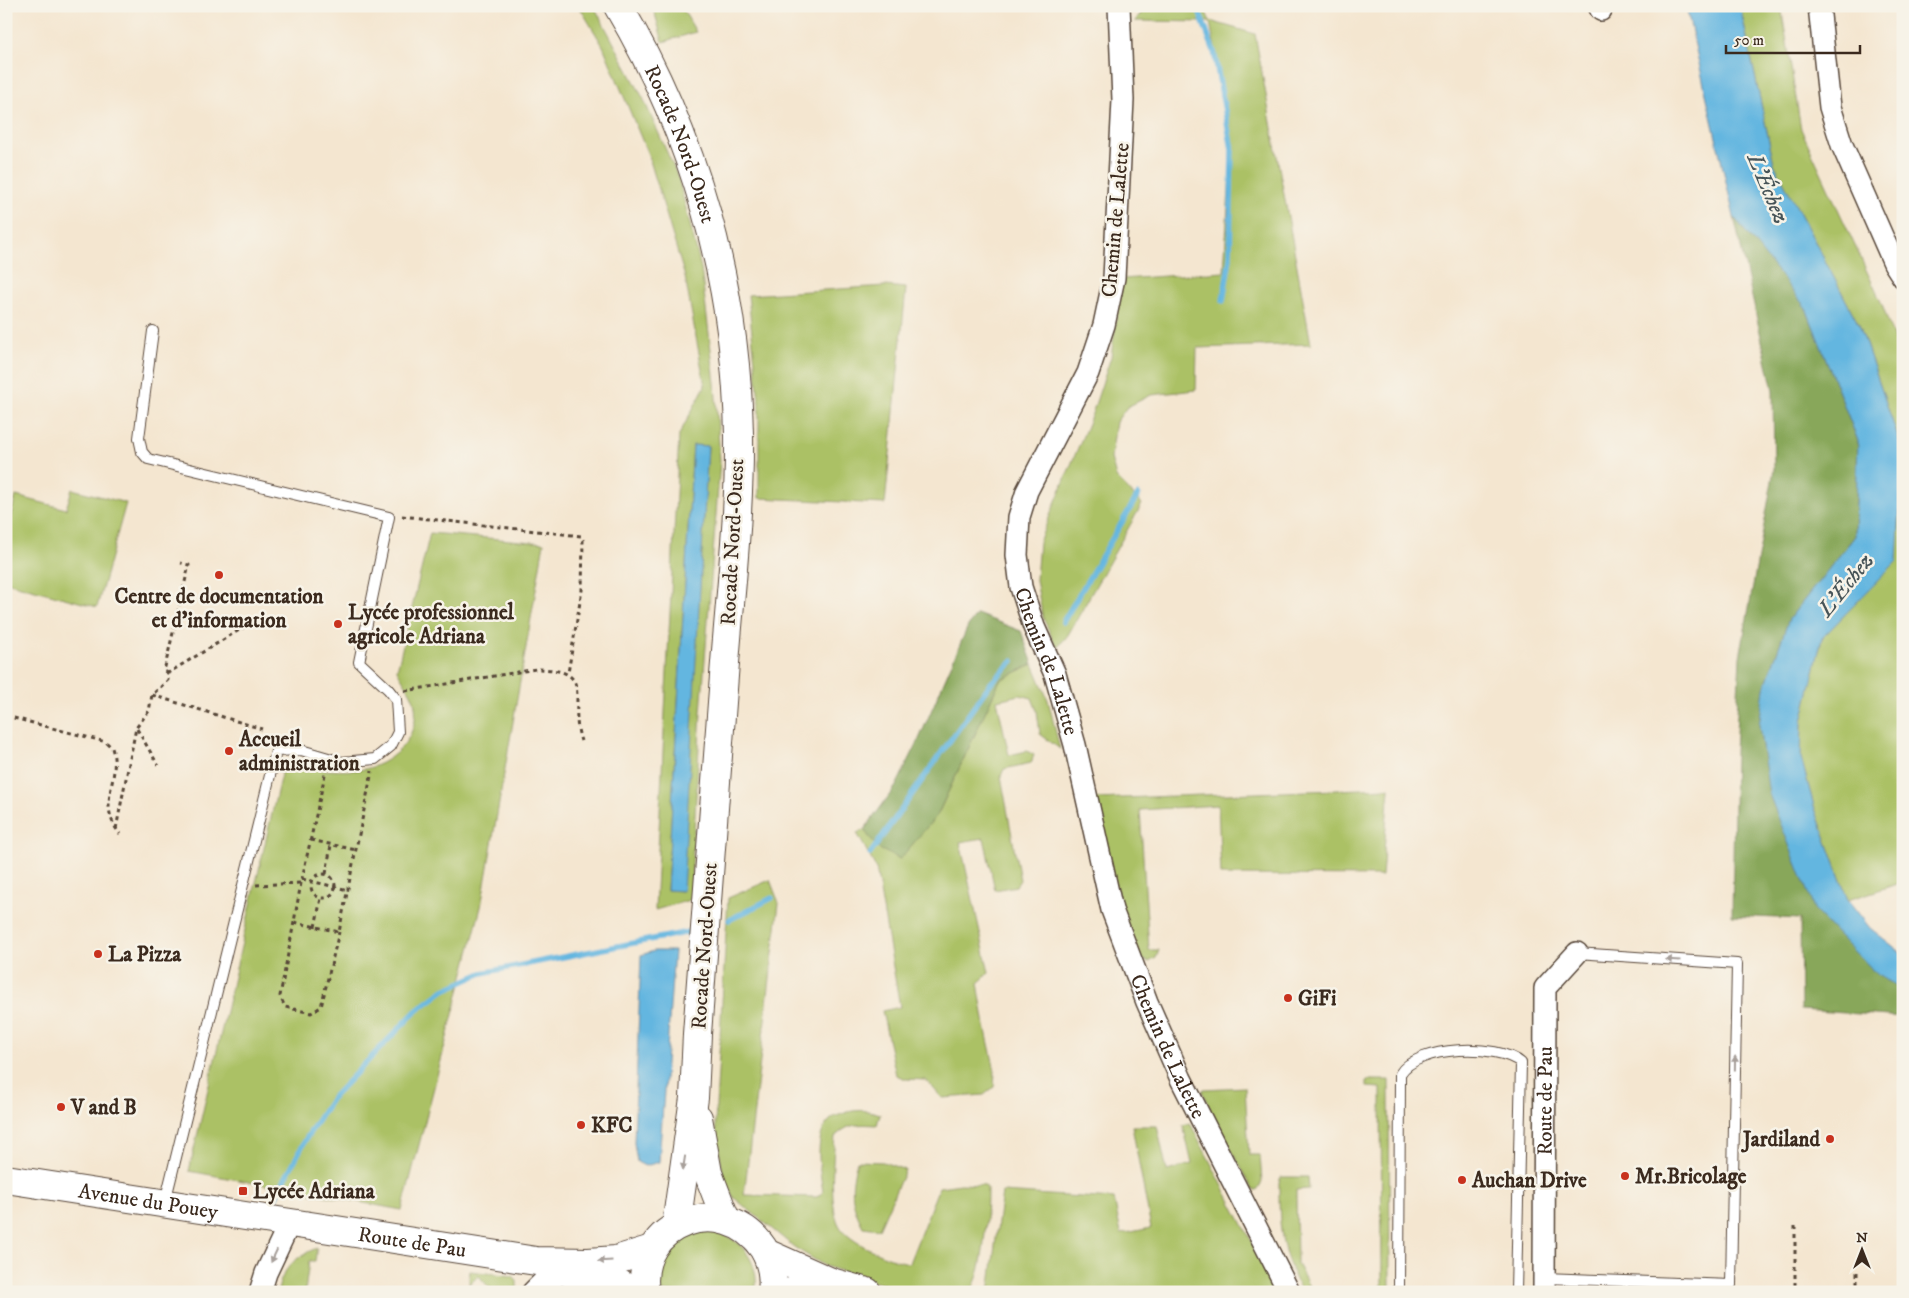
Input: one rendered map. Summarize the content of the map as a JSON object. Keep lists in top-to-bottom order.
{
  "streets": {
    "main road": ["Rocade Nord-Ouest", "Route de Pau", "Avenue du Pouey"],
    "street": ["Chemin de Lalette"]
  },
  "crossings": [
    ["Rocade Nord-Ouest", "Route de Pau"],
    ["Route de Pau", "Avenue du Pouey"]
  ],
  "water": ["L'Échez"],
  "places": {
    "other": [
      "Centre de documentation et d’information",
      "Lycée professionnel agricole Adriana",
      "Accueil administration",
      "La Pizza",
      "GiFi",
      "V and B",
      "KFC",
      "Jardiland",
      "Mr.Bricolage",
      "Auchan Drive"
    ],
    "transit": ["Lycée Adriana"]
  },
  "scale_bar": "50 m",
  "north": "top"
}
